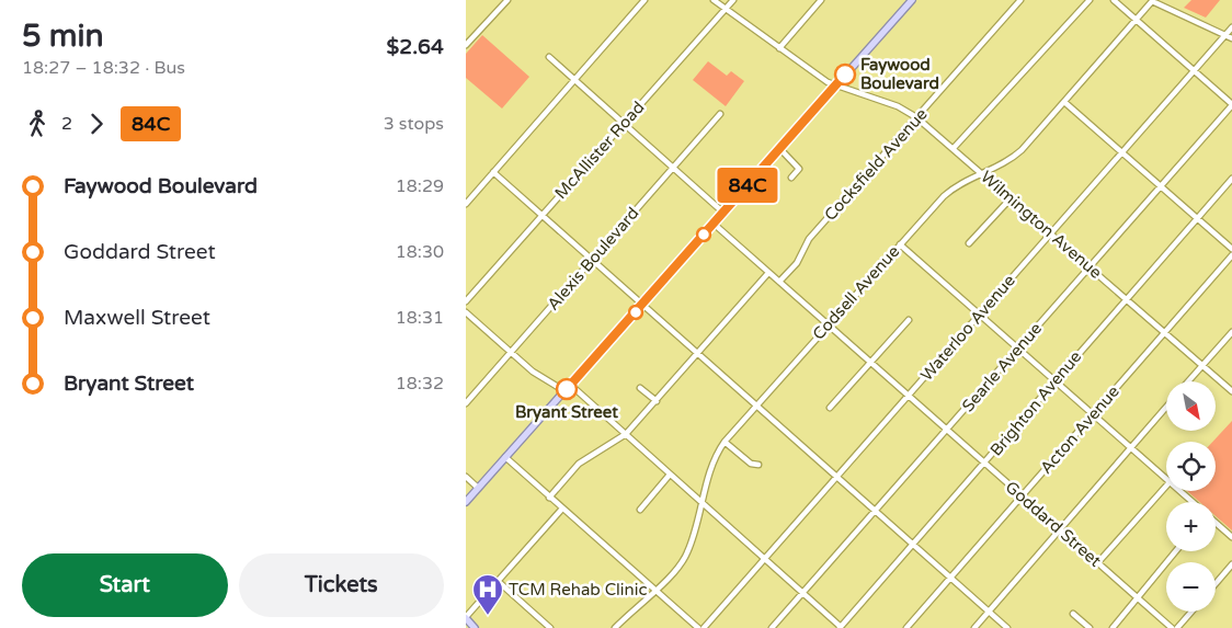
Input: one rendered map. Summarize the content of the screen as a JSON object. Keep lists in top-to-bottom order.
{
  "streets": {
    "street": [
      "McAllister Road",
      "Cocksfield Avenue",
      "Wilmington Avenue",
      "Alexis Boulevard",
      "Codsell Avenue",
      "Waterloo Avenue",
      "Searle Avenue",
      "Brighton Avenue",
      "Acton Avenue",
      "Goddard Street"
    ]
  },
  "crossings": [
    ["Cocksfield Avenue", "Wilmington Avenue"],
    ["Cocksfield Avenue", "Goddard Street"],
    ["Wilmington Avenue", "Codsell Avenue"],
    ["Wilmington Avenue", "Waterloo Avenue"],
    ["Wilmington Avenue", "Searle Avenue"],
    ["Wilmington Avenue", "Brighton Avenue"],
    ["Wilmington Avenue", "Acton Avenue"],
    ["Codsell Avenue", "Goddard Street"],
    ["Waterloo Avenue", "Goddard Street"],
    ["Searle Avenue", "Goddard Street"],
    ["Brighton Avenue", "Goddard Street"],
    ["Acton Avenue", "Goddard Street"]
  ],
  "places": {
    "other": ["Faywood Boulevard", "Bryant Street"],
    "hospital": ["TCM Rehab Clinic"]
  },
  "lines": ["bus line 84C"],
  "north": "bottom right",
  "page": {
    "heading": ["5 min", "18:27 – 18:32 · Bus", "$2.64"],
    "on_map": "84C",
    "legs": ["2", "84C", "3 stops"],
    "list": [
      {
        "name": "Faywood Boulevard",
        "value": "18:29"
      },
      {
        "name": "Goddard Street",
        "value": "18:30"
      },
      {
        "name": "Maxwell Street",
        "value": "18:31"
      },
      {
        "name": "Bryant Street",
        "value": "18:32"
      }
    ],
    "map_buttons": ["+", "−"],
    "buttons": ["Start", "Tickets"]
  }
}
